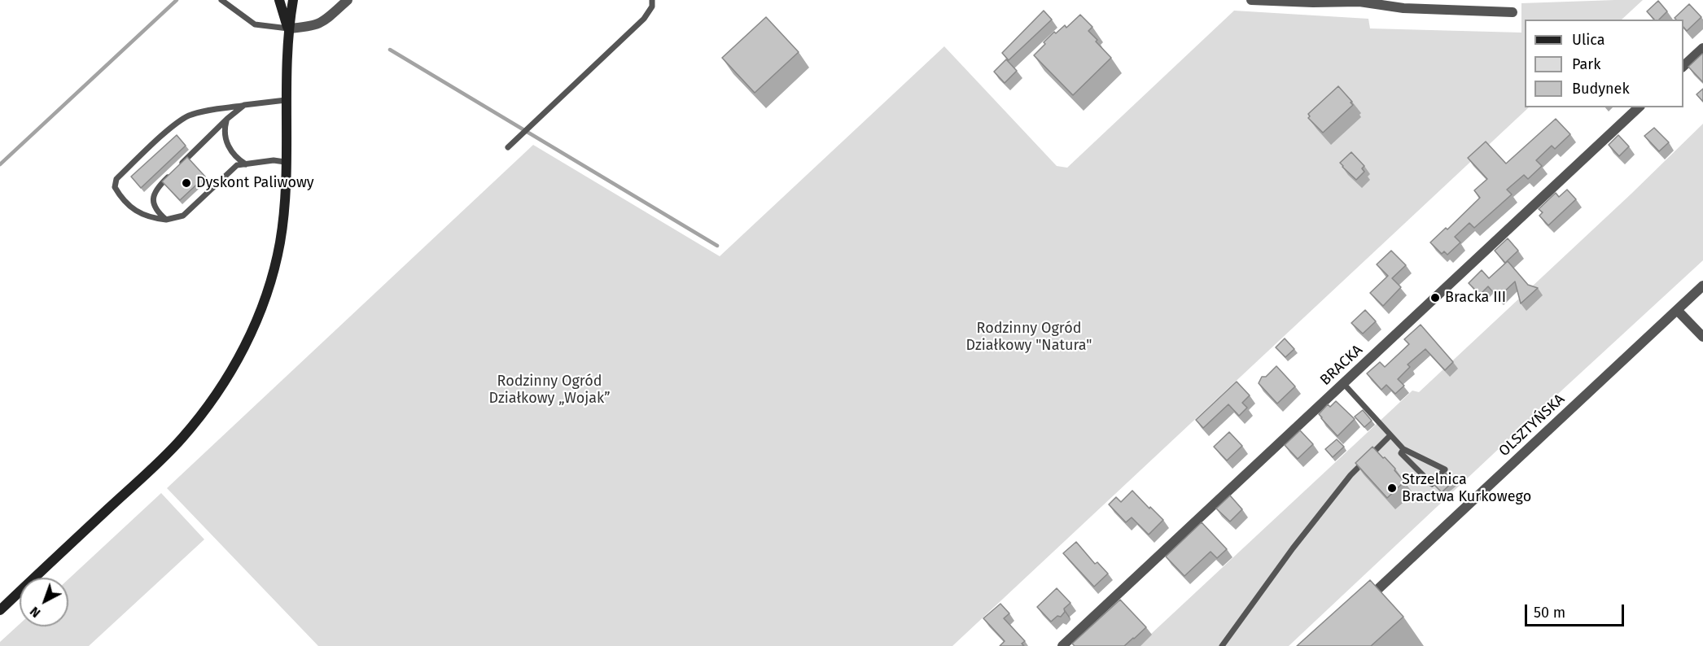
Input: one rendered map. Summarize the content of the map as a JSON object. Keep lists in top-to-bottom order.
{
  "streets": {
    "street": ["BRACKA", "OLSZTYŃSKA"]
  },
  "parks": ["Rodzinny Ogród Działkowy \"Natura\"", "Rodzinny Ogród Działkowy „Wojak”"],
  "places": ["Dyskont Paliwowy", "Bracka III", "Strzelnica Bractwa Kurkowego"],
  "legend": ["Ulica", "Park", "Budynek"],
  "scale_bar": "50 m",
  "north": "bottom left"
}
